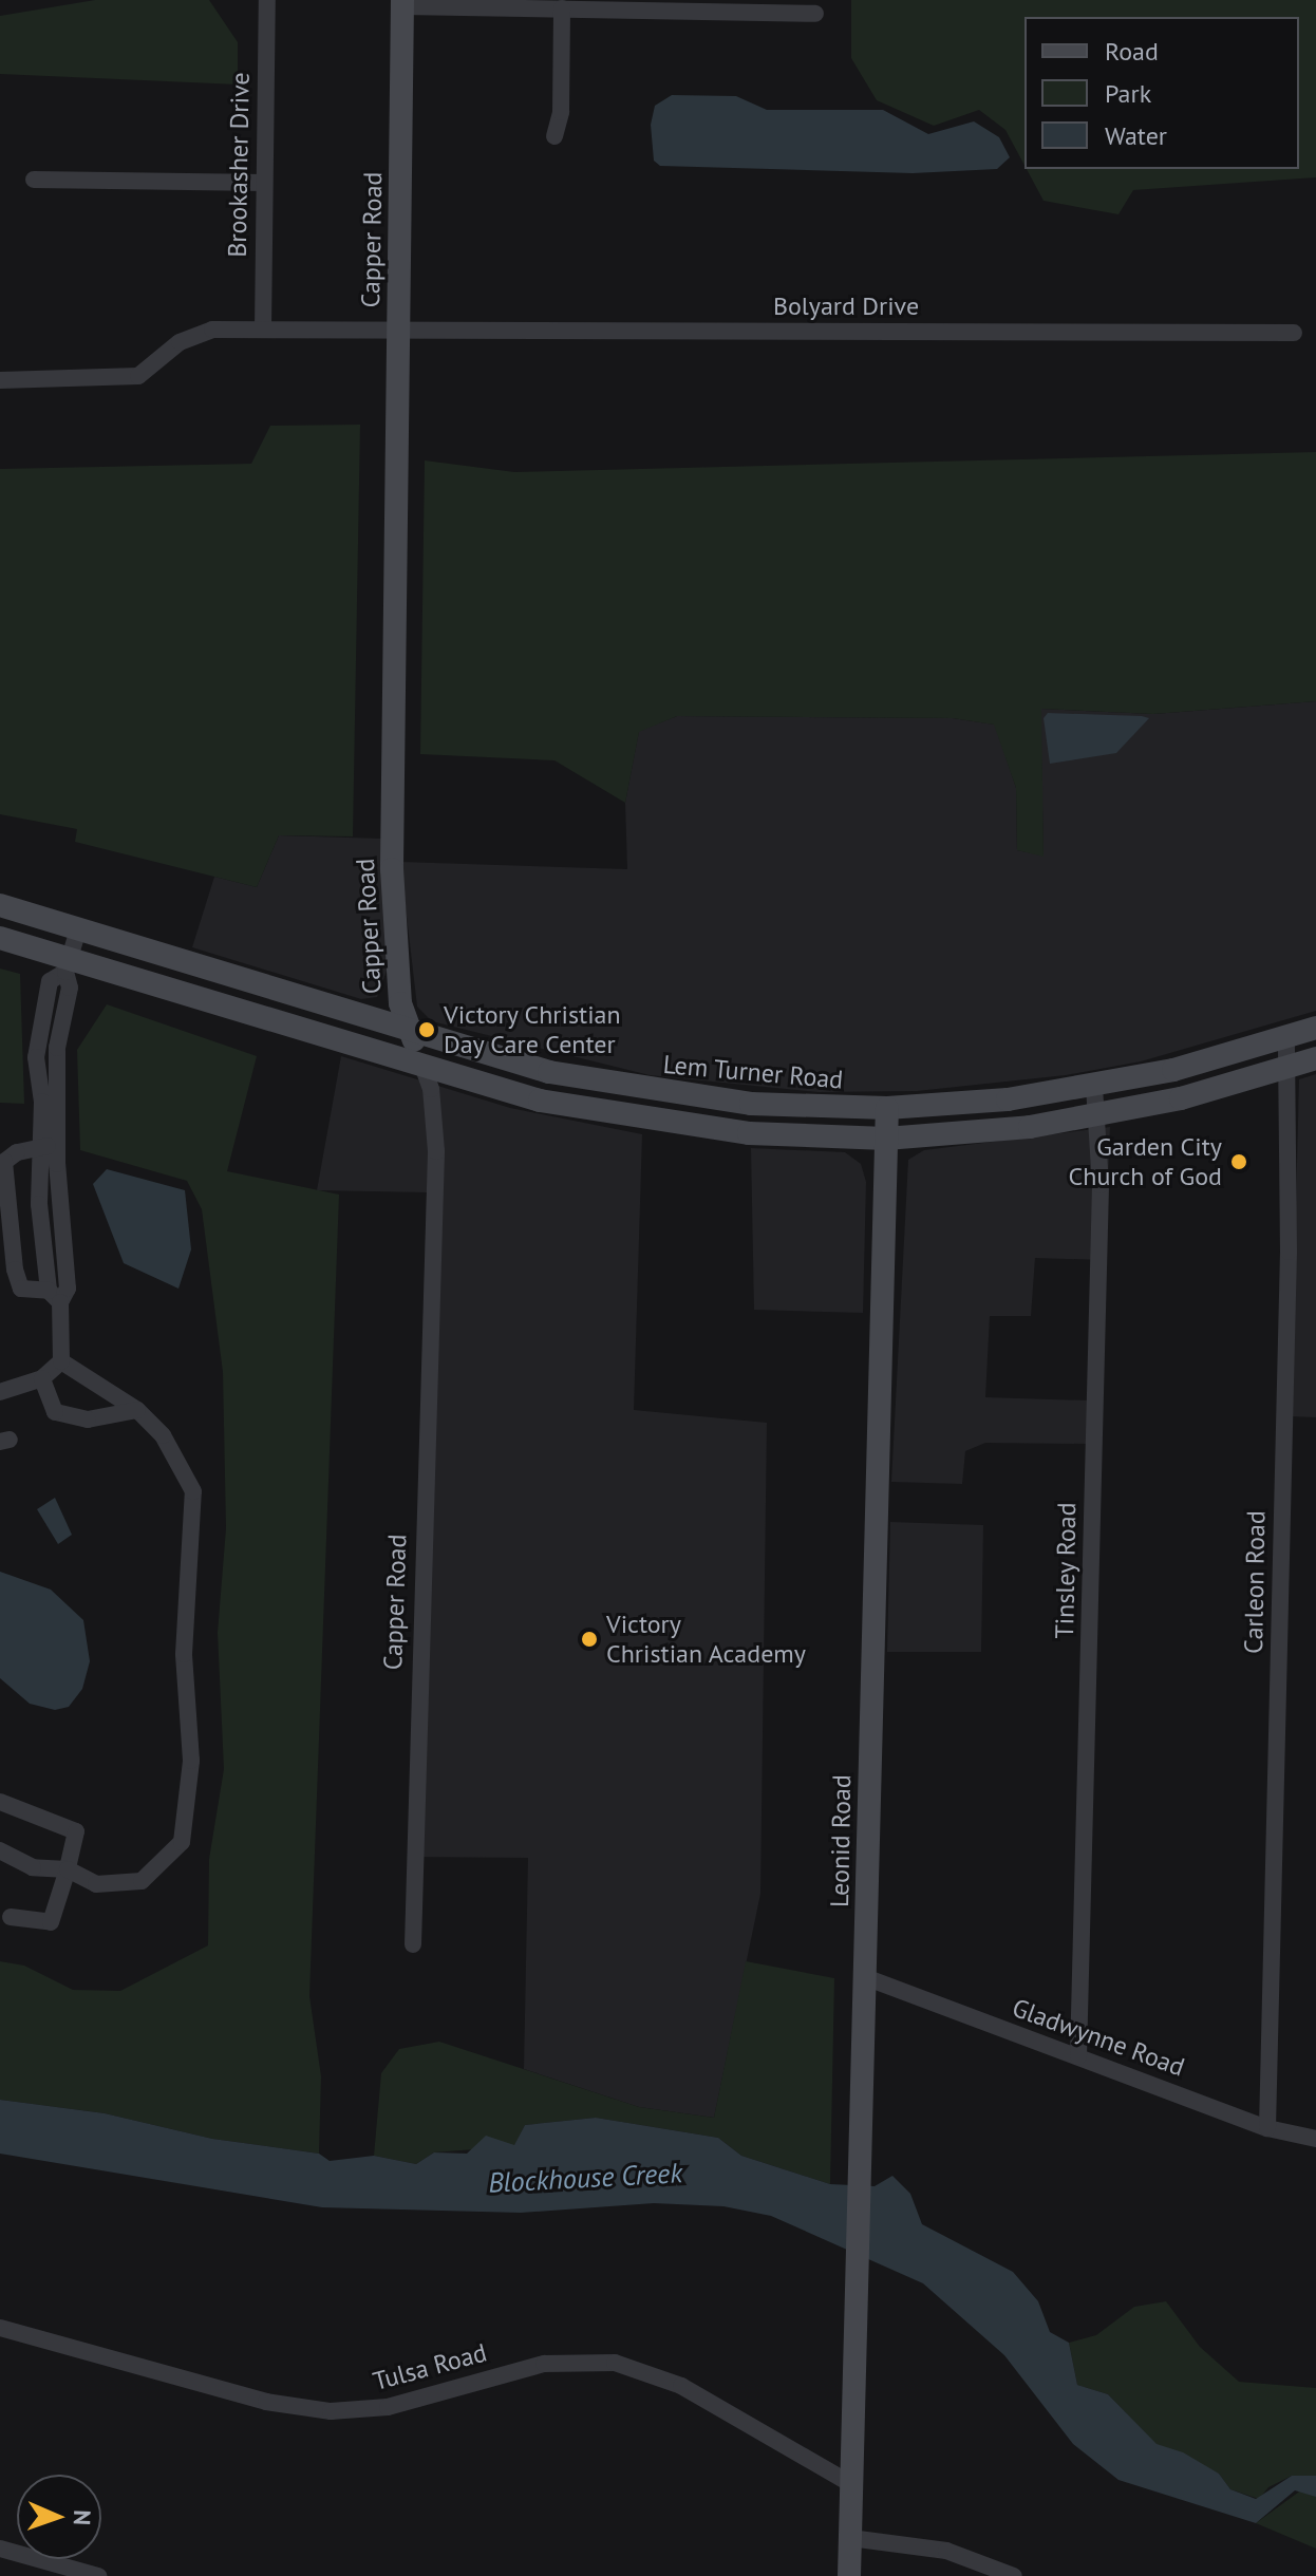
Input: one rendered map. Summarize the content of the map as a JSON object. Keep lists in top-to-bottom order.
{
  "streets": {
    "main road": ["Capper Road", "Lem Turner Road", "Leonid Road"],
    "street": [
      "Brookasher Drive",
      "Bolyard Drive",
      "Tinsley Road",
      "Carleon Road",
      "Gladwynne Road",
      "Tulsa Road"
    ]
  },
  "crossings": [
    ["Brookasher Drive", "Bolyard Drive"],
    ["Capper Road", "Bolyard Drive"],
    ["Capper Road", "Lem Turner Road"],
    ["Lem Turner Road", "Tinsley Road"],
    ["Lem Turner Road", "Carleon Road"],
    ["Lem Turner Road", "Leonid Road"],
    ["Tinsley Road", "Gladwynne Road"],
    ["Carleon Road", "Gladwynne Road"],
    ["Leonid Road", "Gladwynne Road"],
    ["Leonid Road", "Tulsa Road"]
  ],
  "water": ["Blockhouse Creek"],
  "places": ["Victory Christian Day Care Center", "Garden City Church of God", "Victory Christian Academy"],
  "legend": ["Road", "Park", "Water"],
  "north": "right"
}
